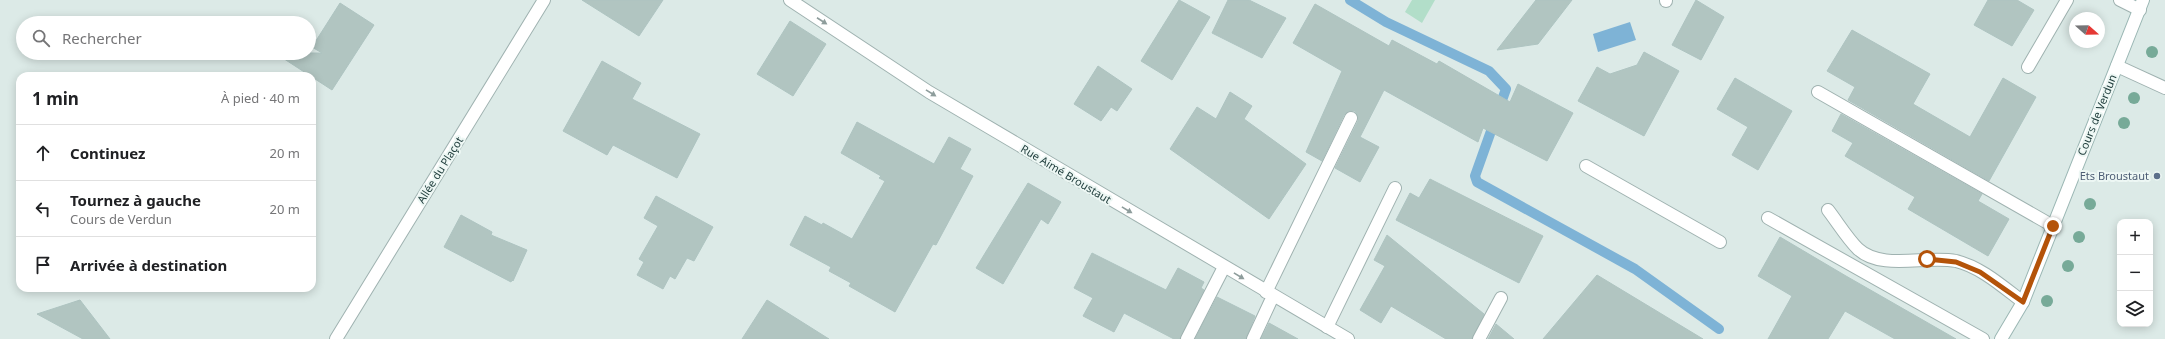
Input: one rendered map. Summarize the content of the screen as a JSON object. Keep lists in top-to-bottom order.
{
  "streets": {
    "street": ["Cours de Verdun", "Allée du Plaçot", "Rue Aimé Broustaut"]
  },
  "one_way": ["Rue Aimé Broustaut"],
  "places": ["Ets Broustaut"],
  "north": "right",
  "page": {
    "search": "Rechercher",
    "heading": ["1 min", "À pied · 40 m"],
    "list": [
      ["Continuez", "20 m"],
      ["Tournez à gauche", "Cours de Verdun", "20 m"],
      "Arrivée à destination"
    ],
    "map_buttons": ["+", "−"]
  }
}
